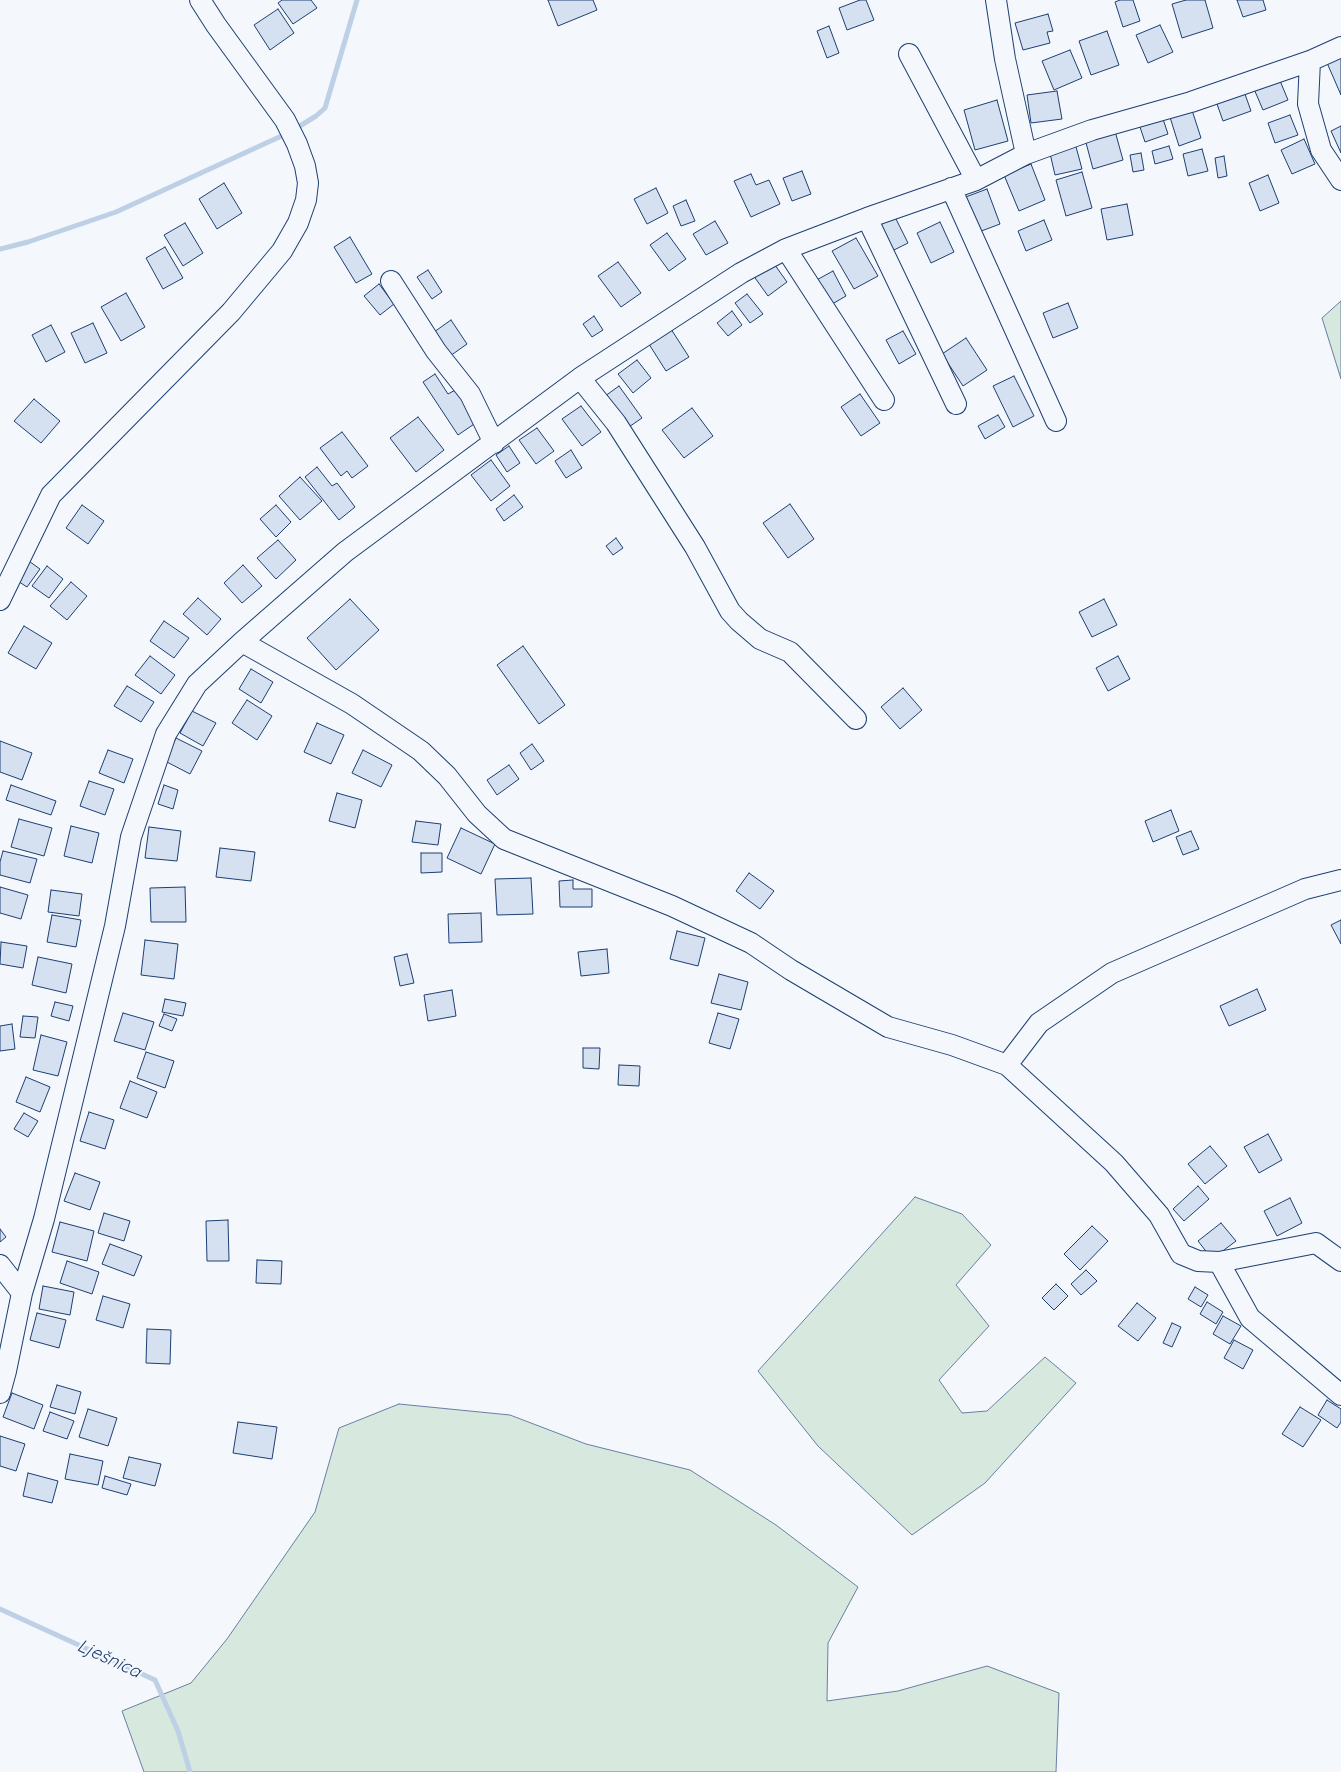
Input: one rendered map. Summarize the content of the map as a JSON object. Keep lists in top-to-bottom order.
{
  "water": ["Lješnica"]
}
